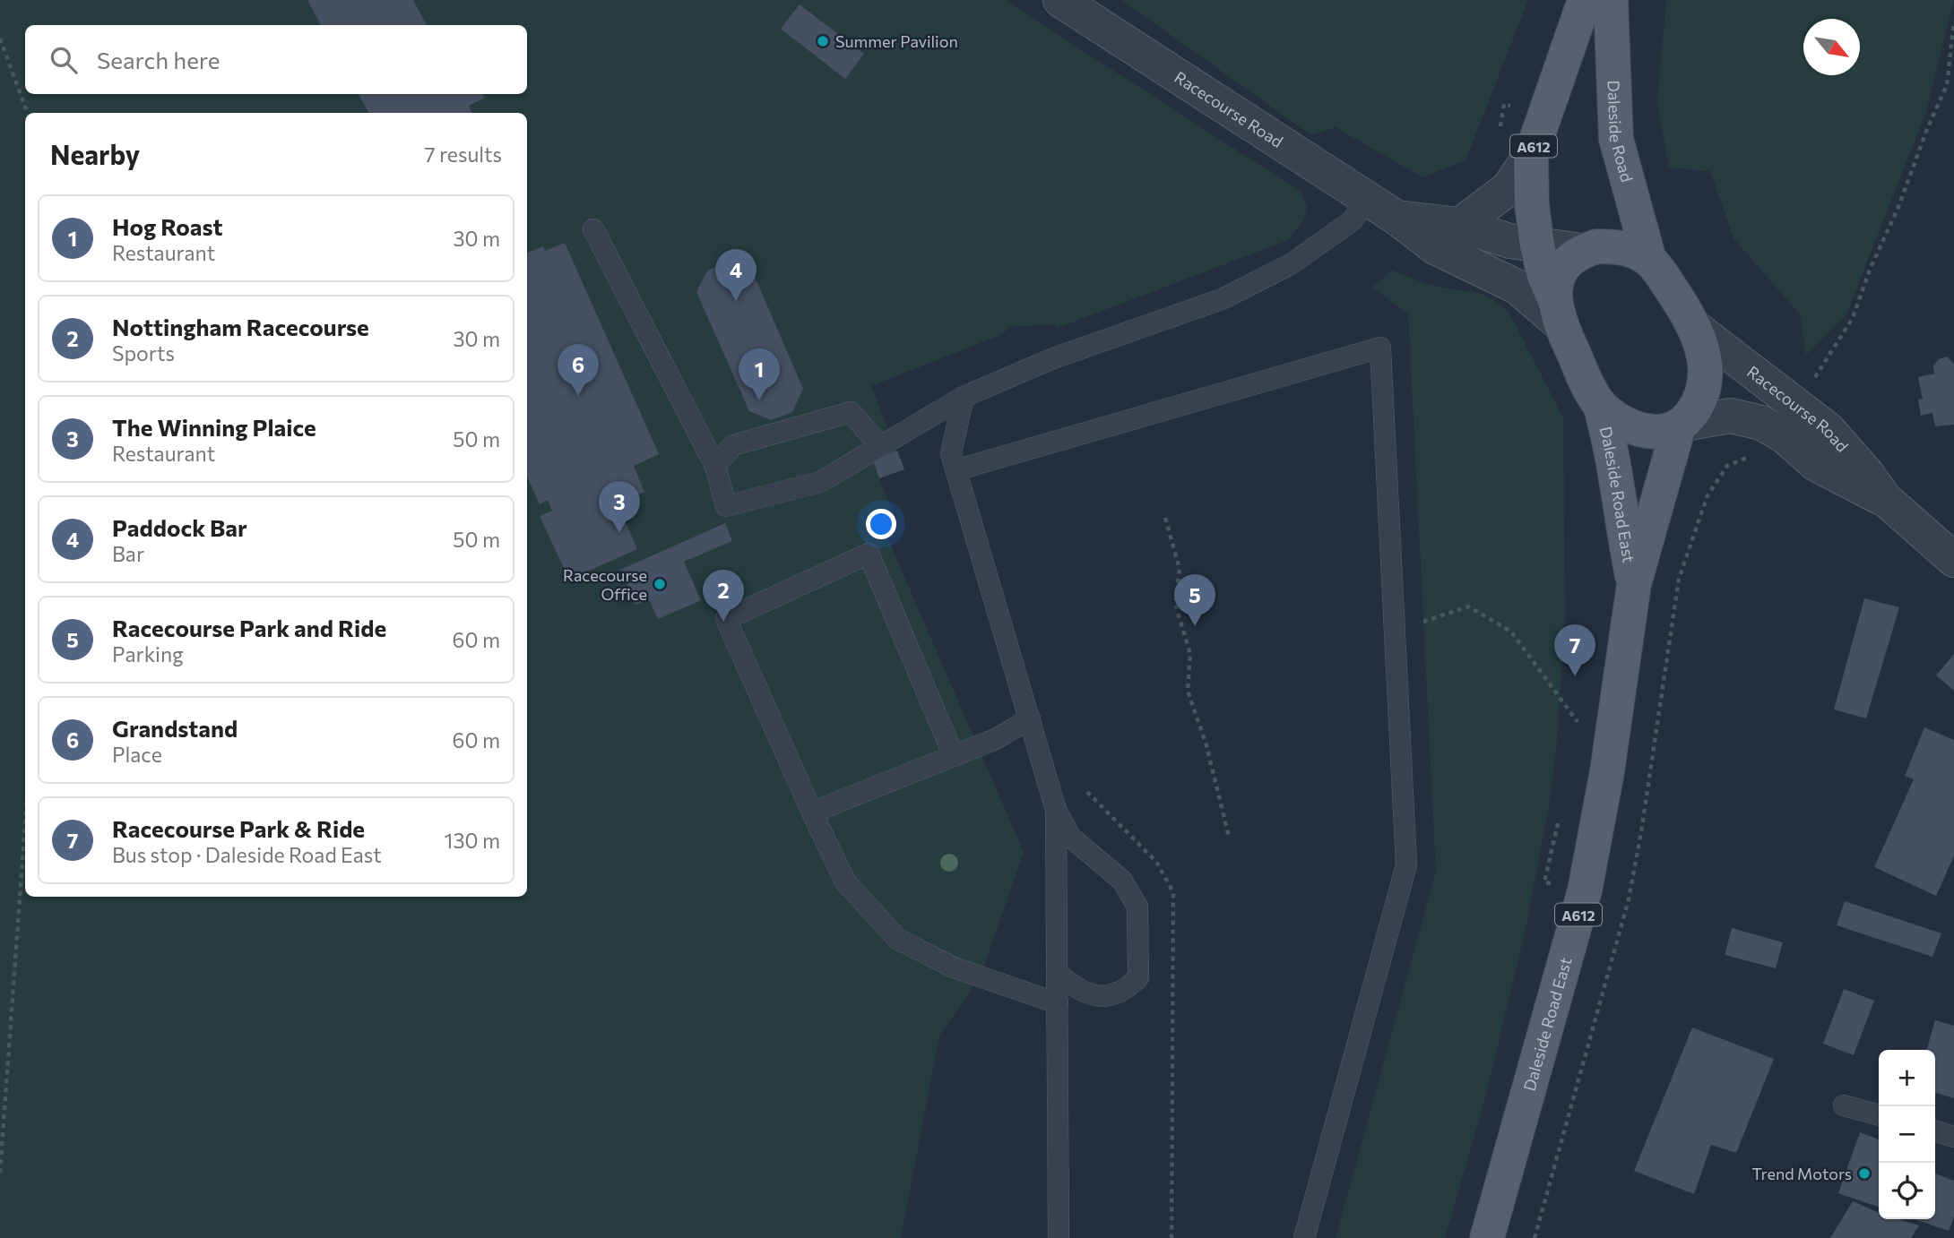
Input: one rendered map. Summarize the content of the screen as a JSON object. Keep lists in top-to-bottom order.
{
  "streets": {
    "main road": ["Daleside Road", "A612", "Daleside Road East"],
    "street": ["Racecourse Road"]
  },
  "crossings": [
    ["Racecourse Road", "Daleside Road"],
    ["Racecourse Road", "A612"],
    ["Racecourse Road", "Daleside Road East"],
    ["Daleside Road", "A612"],
    ["Daleside Road", "Daleside Road East"],
    ["A612", "Daleside Road East"]
  ],
  "places": ["Summer Pavilion", "Racecourse Office", "Trend Motors"],
  "north": "bottom right",
  "page": {
    "search": "Search here",
    "heading": ["Nearby", "7 results"],
    "list": [
      {
        "mark": "1",
        "name": "Hog Roast",
        "note": "Restaurant",
        "value": "30 m"
      },
      {
        "mark": "2",
        "name": "Nottingham Racecourse",
        "note": "Sports",
        "value": "30 m"
      },
      {
        "mark": "3",
        "name": "The Winning Plaice",
        "note": "Restaurant",
        "value": "50 m"
      },
      {
        "mark": "4",
        "name": "Paddock Bar",
        "note": "Bar",
        "value": "50 m"
      },
      {
        "mark": "5",
        "name": "Racecourse Park and Ride",
        "note": "Parking",
        "value": "60 m"
      },
      {
        "mark": "6",
        "name": "Grandstand",
        "note": "Place",
        "value": "60 m"
      },
      {
        "mark": "7",
        "name": "Racecourse Park & Ride",
        "note": "Bus stop · Daleside Road East",
        "value": "130 m"
      }
    ],
    "pins": [
      "4",
      "6",
      "1",
      "3",
      "2",
      "5",
      "7"
    ],
    "map_buttons": ["+", "−"]
  }
}
